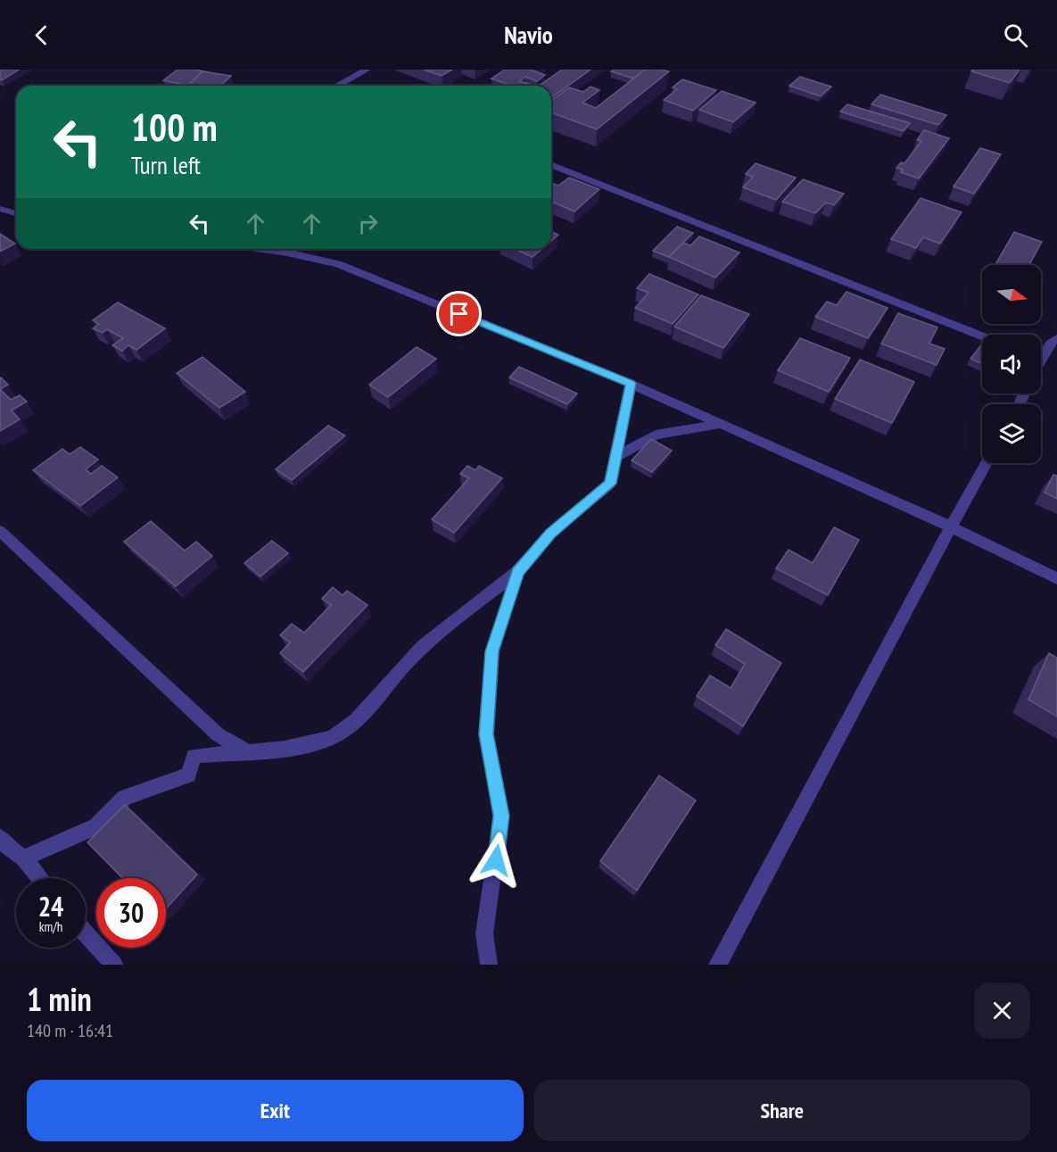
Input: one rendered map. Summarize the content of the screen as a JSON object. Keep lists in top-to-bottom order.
{
  "north": "right",
  "page": {
    "header": "Navio",
    "turn": ["100 m", "Turn left"],
    "speed": "24 km/h",
    "limit": "30",
    "heading": ["1 min", "140 m · 16:41"],
    "buttons": ["Exit", "Share"]
  }
}
